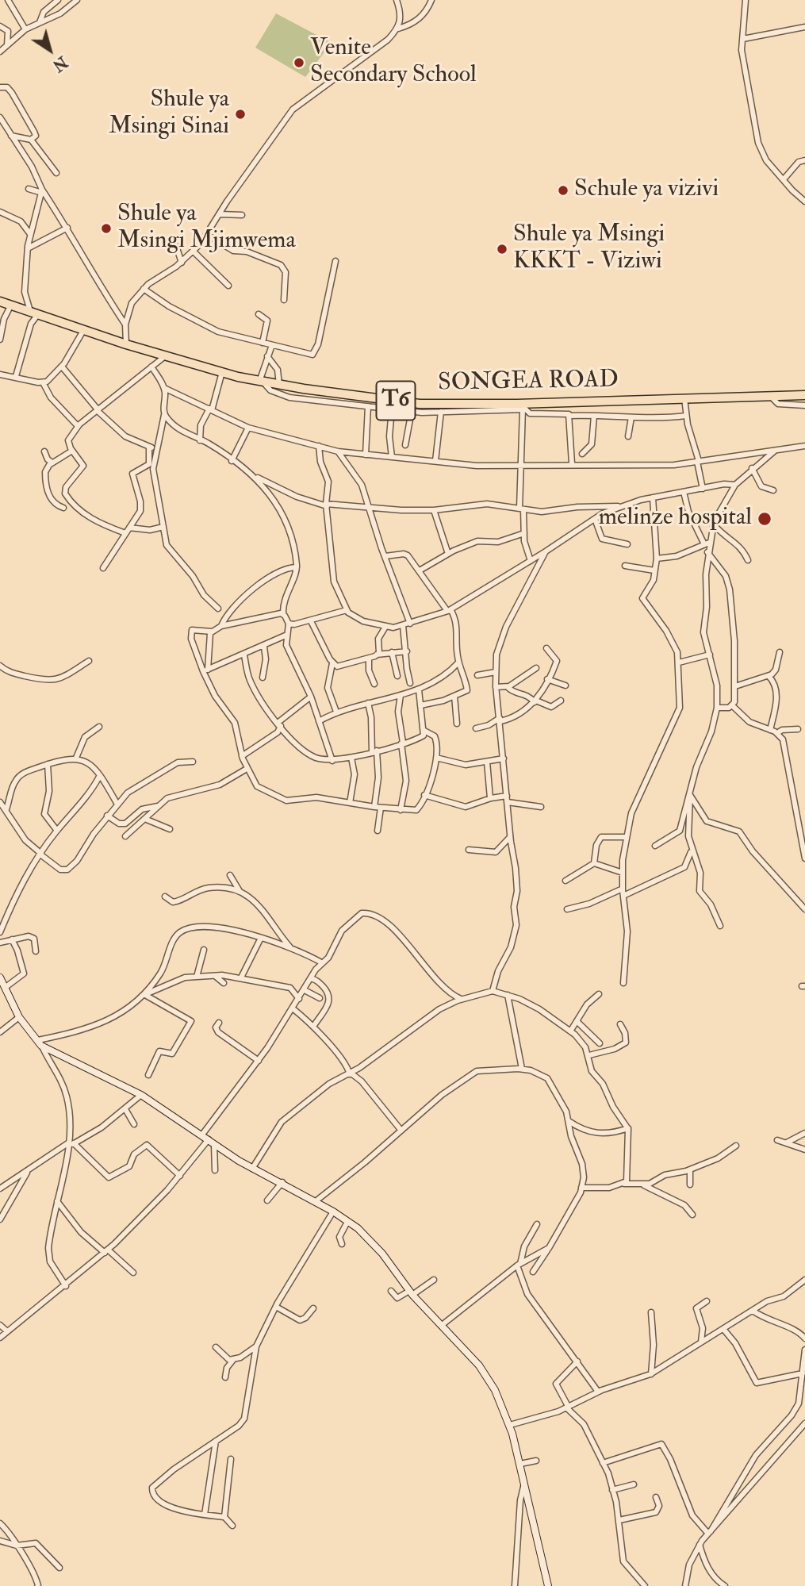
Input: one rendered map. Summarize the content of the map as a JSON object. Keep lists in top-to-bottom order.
{
  "streets": {
    "highway": ["SONGEA ROAD", "T6"]
  },
  "places": [
    "Venite Secondary School",
    "Shule ya Msingi Sinai",
    "Schule ya vizivi",
    "Shule ya Msingi Mjimwema",
    "Shule ya Msingi KKKT - Viziwi",
    "melinze hospital"
  ],
  "north": "bottom right"
}
